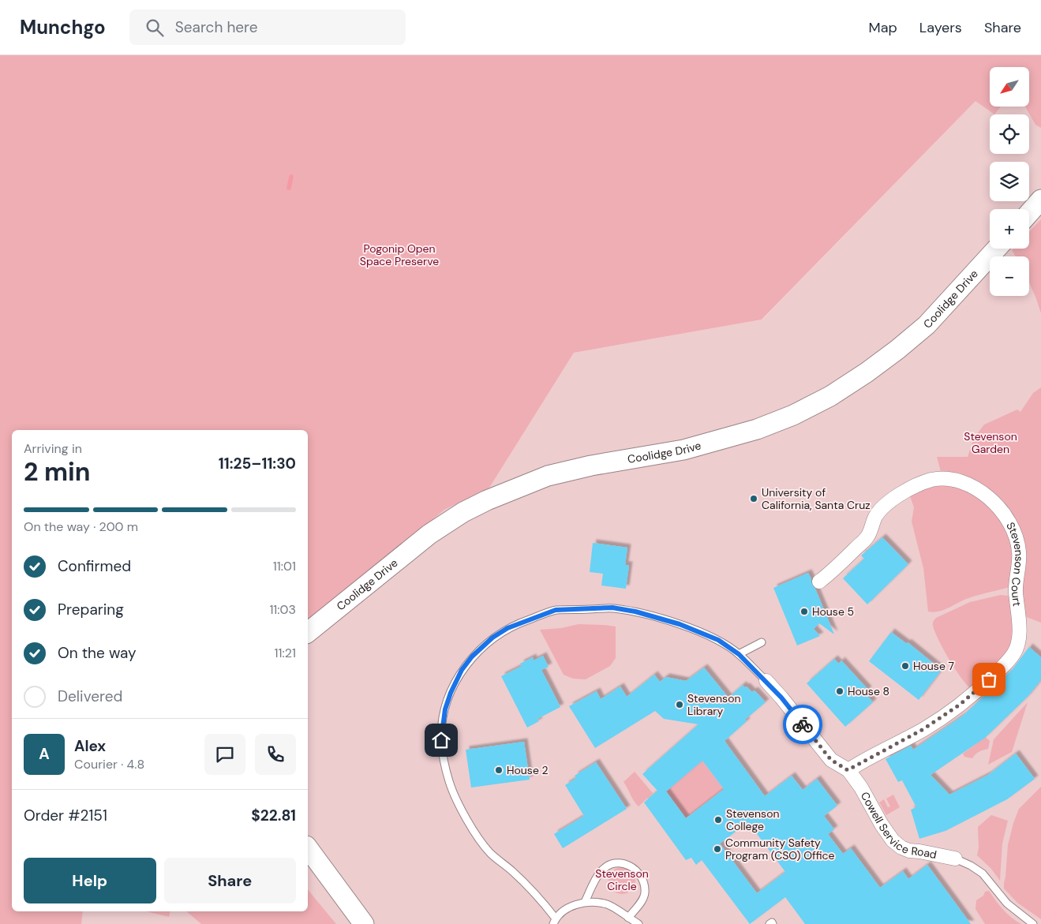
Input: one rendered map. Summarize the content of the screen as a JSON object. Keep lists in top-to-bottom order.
{
  "streets": {
    "street": ["Coolidge Drive", "Stevenson Court", "Cowell Service Road"]
  },
  "crossings": [
    ["Stevenson Court", "Cowell Service Road"]
  ],
  "parks": ["Pogonip Open Space Preserve", "Stevenson Garden", "Stevenson Circle"],
  "places": [
    "University of California, Santa Cruz",
    "House 5",
    "House 7",
    "House 8",
    "Stevenson Library",
    "House 2",
    "Stevenson College",
    "Community Safety Program (CSO) Office"
  ],
  "north": "bottom left",
  "page": {
    "header": "Munchgo",
    "search": "Search here",
    "nav": ["Map", "Layers", "Share"],
    "map_buttons": ["+", "−"],
    "heading": ["2 min", "Arriving in", "11:25–11:30"],
    "panel": [
      "Alex",
      "Courier · 4.8",
      "Order #2151",
      "$22.81"
    ],
    "bar": "On the way · 200 m",
    "list": [
      ["Confirmed", "11:01"],
      ["Preparing", "11:03"],
      ["On the way", "11:21"],
      "Delivered"
    ],
    "round": "A",
    "buttons": ["Help", "Share"]
  }
}
